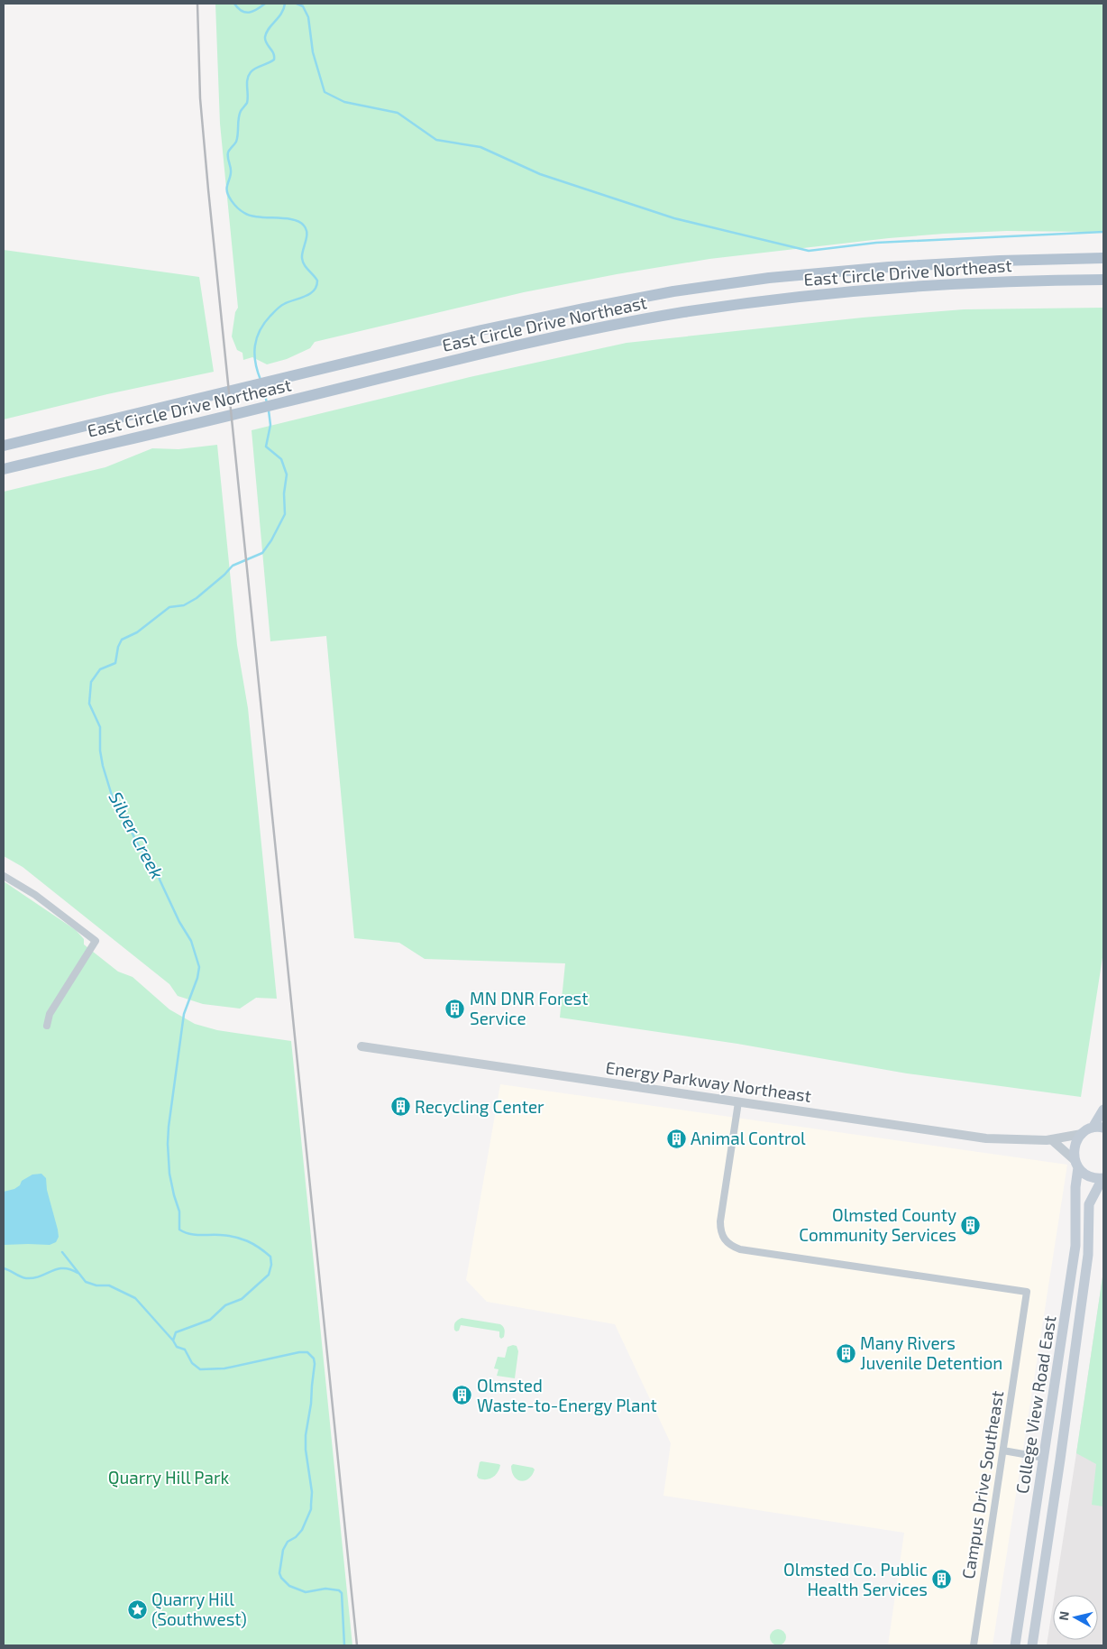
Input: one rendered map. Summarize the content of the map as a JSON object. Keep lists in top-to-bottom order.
{
  "streets": {
    "main road": ["East Circle Drive Northeast", "College View Road East"],
    "street": ["Energy Parkway Northeast", "Campus Drive Southeast"]
  },
  "crossings": [
    ["Energy Parkway Northeast", "College View Road East"],
    ["Energy Parkway Northeast", "Campus Drive Southeast"]
  ],
  "water": ["Silver Creek"],
  "parks": ["Quarry Hill Park"],
  "places": {
    "building": [
      "MN DNR Forest Service",
      "Recycling Center",
      "Animal Control",
      "Olmsted County Community Services",
      "Many Rivers Juvenile Detention",
      "Olmsted Waste-to-Energy Plant",
      "Olmsted Co. Public Health Services"
    ],
    "place": ["Quarry Hill (Southwest)"]
  },
  "north": "left"
}
